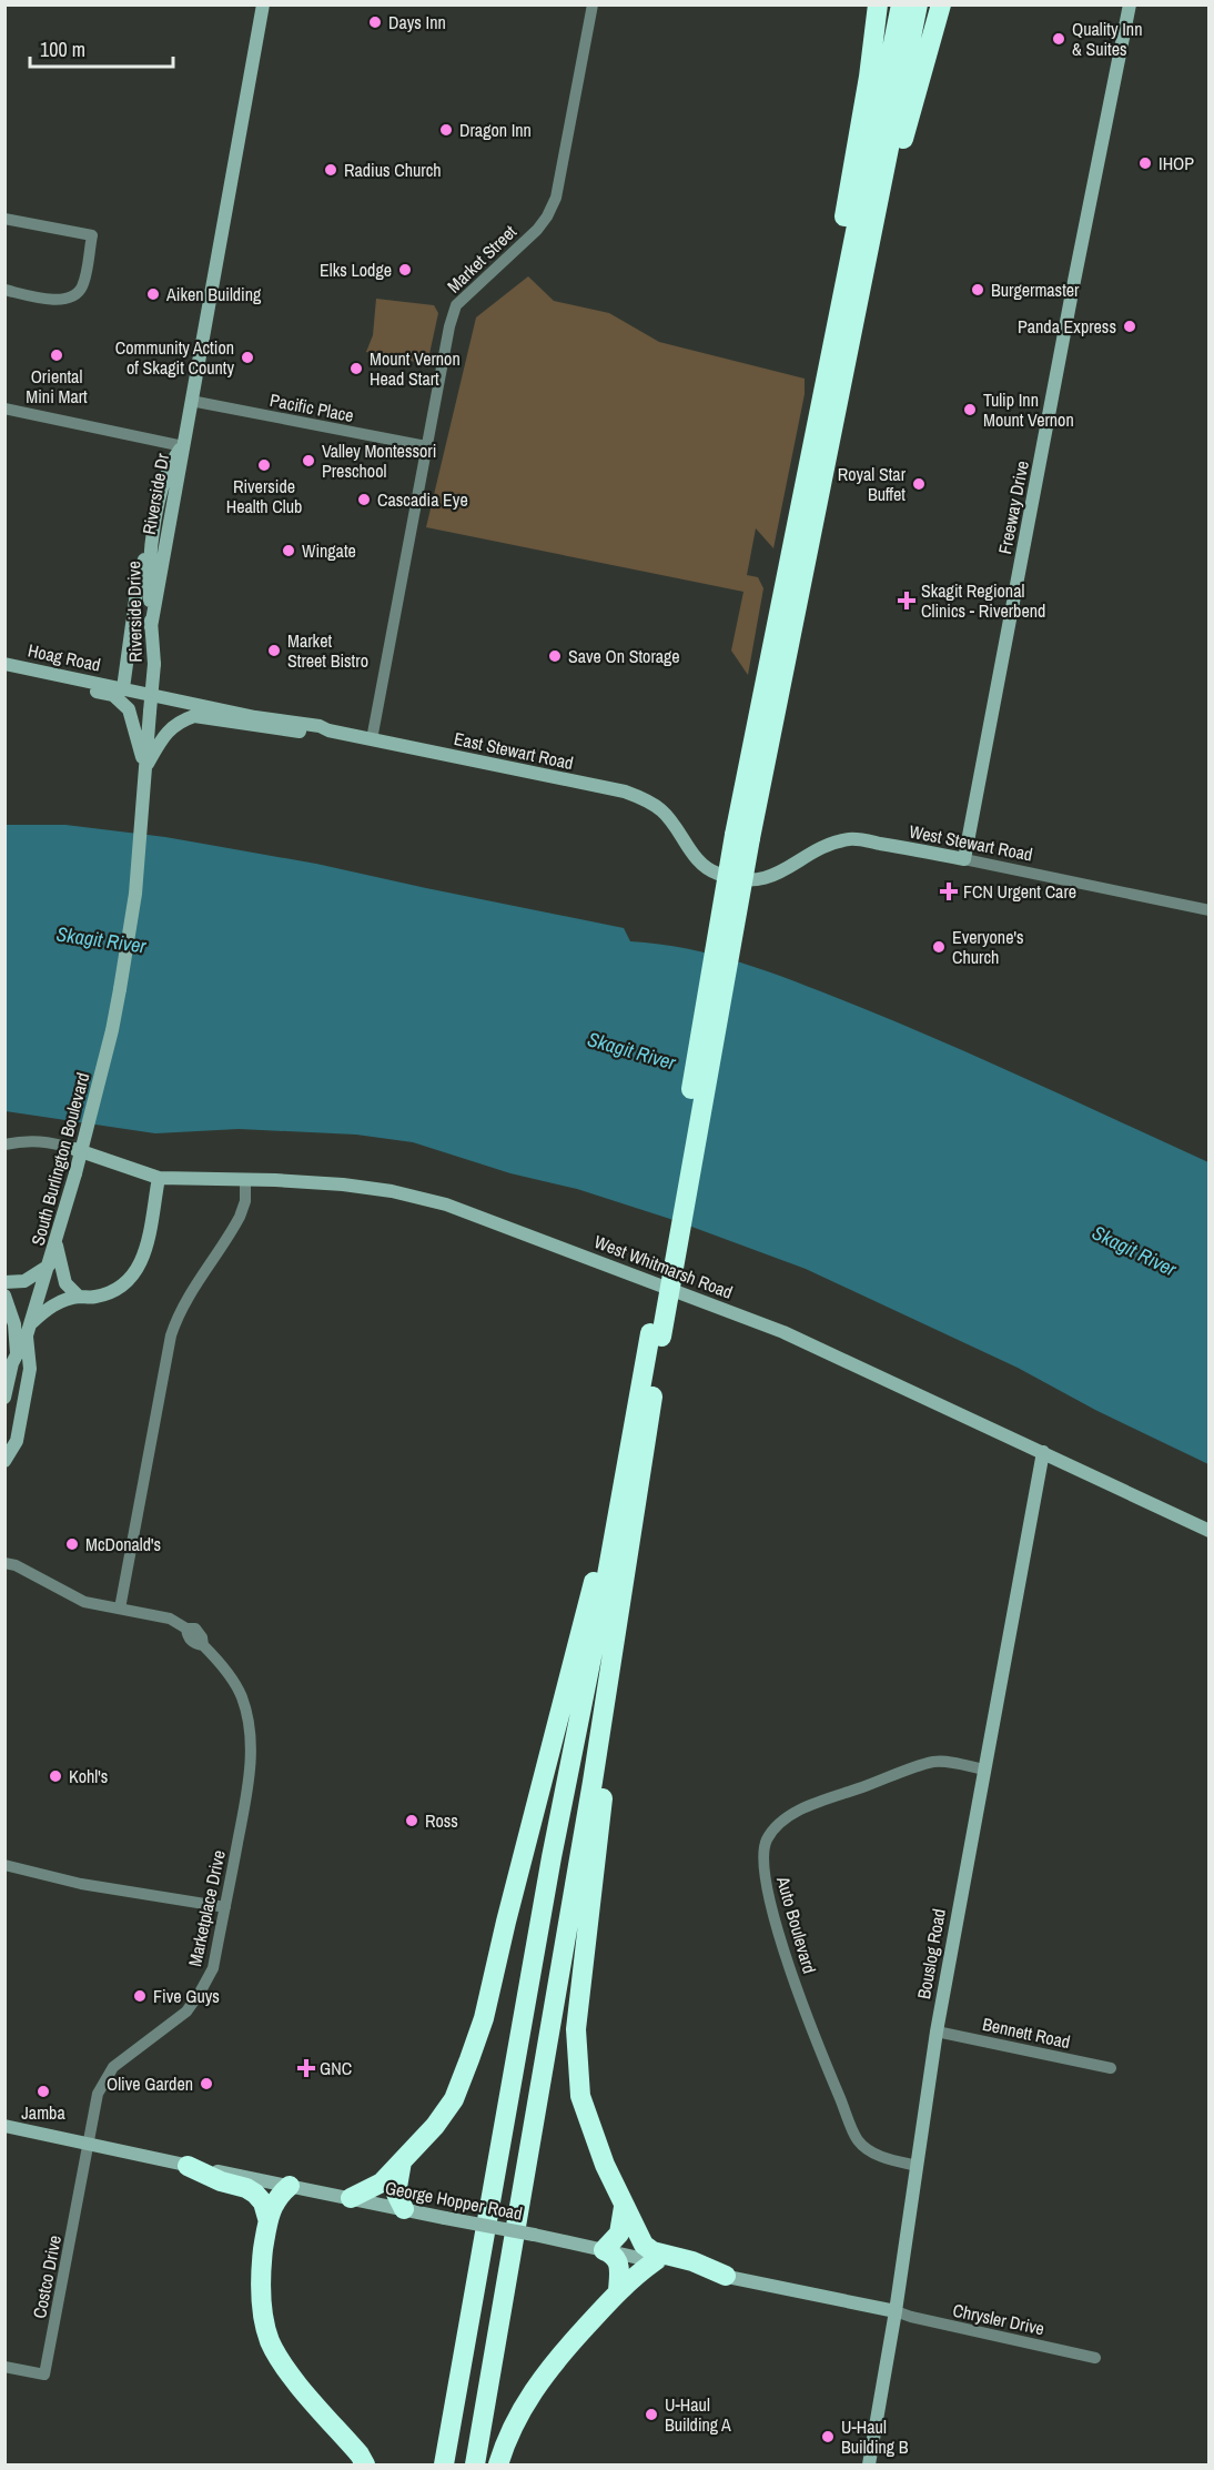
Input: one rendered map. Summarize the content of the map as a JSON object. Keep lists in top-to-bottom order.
{
  "streets": {
    "street": [
      "Market Street",
      "Pacific Place",
      "Riverside Dr",
      "Freeway Drive",
      "Riverside Drive",
      "Hoag Road",
      "East Stewart Road",
      "West Stewart Road",
      "South Burlington Boulevard",
      "West Whitmarsh Road",
      "Marketplace Drive",
      "Auto Boulevard",
      "Bouslog Road",
      "Bennett Road",
      "George Hopper Road",
      "Costco Drive",
      "Chrysler Drive"
    ]
  },
  "crossings": [
    ["Market Street", "Pacific Place"],
    ["Market Street", "East Stewart Road"],
    ["Pacific Place", "Riverside Drive"],
    ["Riverside Dr", "Riverside Drive"],
    ["Freeway Drive", "West Stewart Road"],
    ["Riverside Drive", "South Burlington Boulevard"],
    ["Hoag Road", "East Stewart Road"],
    ["East Stewart Road", "West Stewart Road"],
    ["West Whitmarsh Road", "Bouslog Road"],
    ["Marketplace Drive", "George Hopper Road"],
    ["Marketplace Drive", "Costco Drive"],
    ["Auto Boulevard", "Bouslog Road"],
    ["Bouslog Road", "Bennett Road"],
    ["Bouslog Road", "George Hopper Road"],
    ["Bouslog Road", "Chrysler Drive"],
    ["George Hopper Road", "Costco Drive"],
    ["George Hopper Road", "Chrysler Drive"]
  ],
  "water": ["Skagit River"],
  "places": {
    "other": [
      "Days Inn",
      "Quality Inn & Suites",
      "Dragon Inn",
      "IHOP",
      "Radius Church",
      "Elks Lodge",
      "Burgermaster",
      "Aiken Building",
      "Panda Express",
      "Oriental Mini Mart",
      "Community Action of Skagit County",
      "Mount Vernon Head Start",
      "Tulip Inn Mount Vernon",
      "Valley Montessori Preschool",
      "Riverside Health Club",
      "Royal Star Buffet",
      "Cascadia Eye",
      "Wingate",
      "Market Street Bistro",
      "Save On Storage",
      "Everyone's Church",
      "McDonald's",
      "Kohl's",
      "Ross",
      "Five Guys",
      "Olive Garden",
      "Jamba",
      "U-Haul Building A",
      "U-Haul Building B"
    ],
    "health": ["Skagit Regional Clinics - Riverbend", "FCN Urgent Care", "GNC"]
  },
  "scale_bar": "100 m"
}
